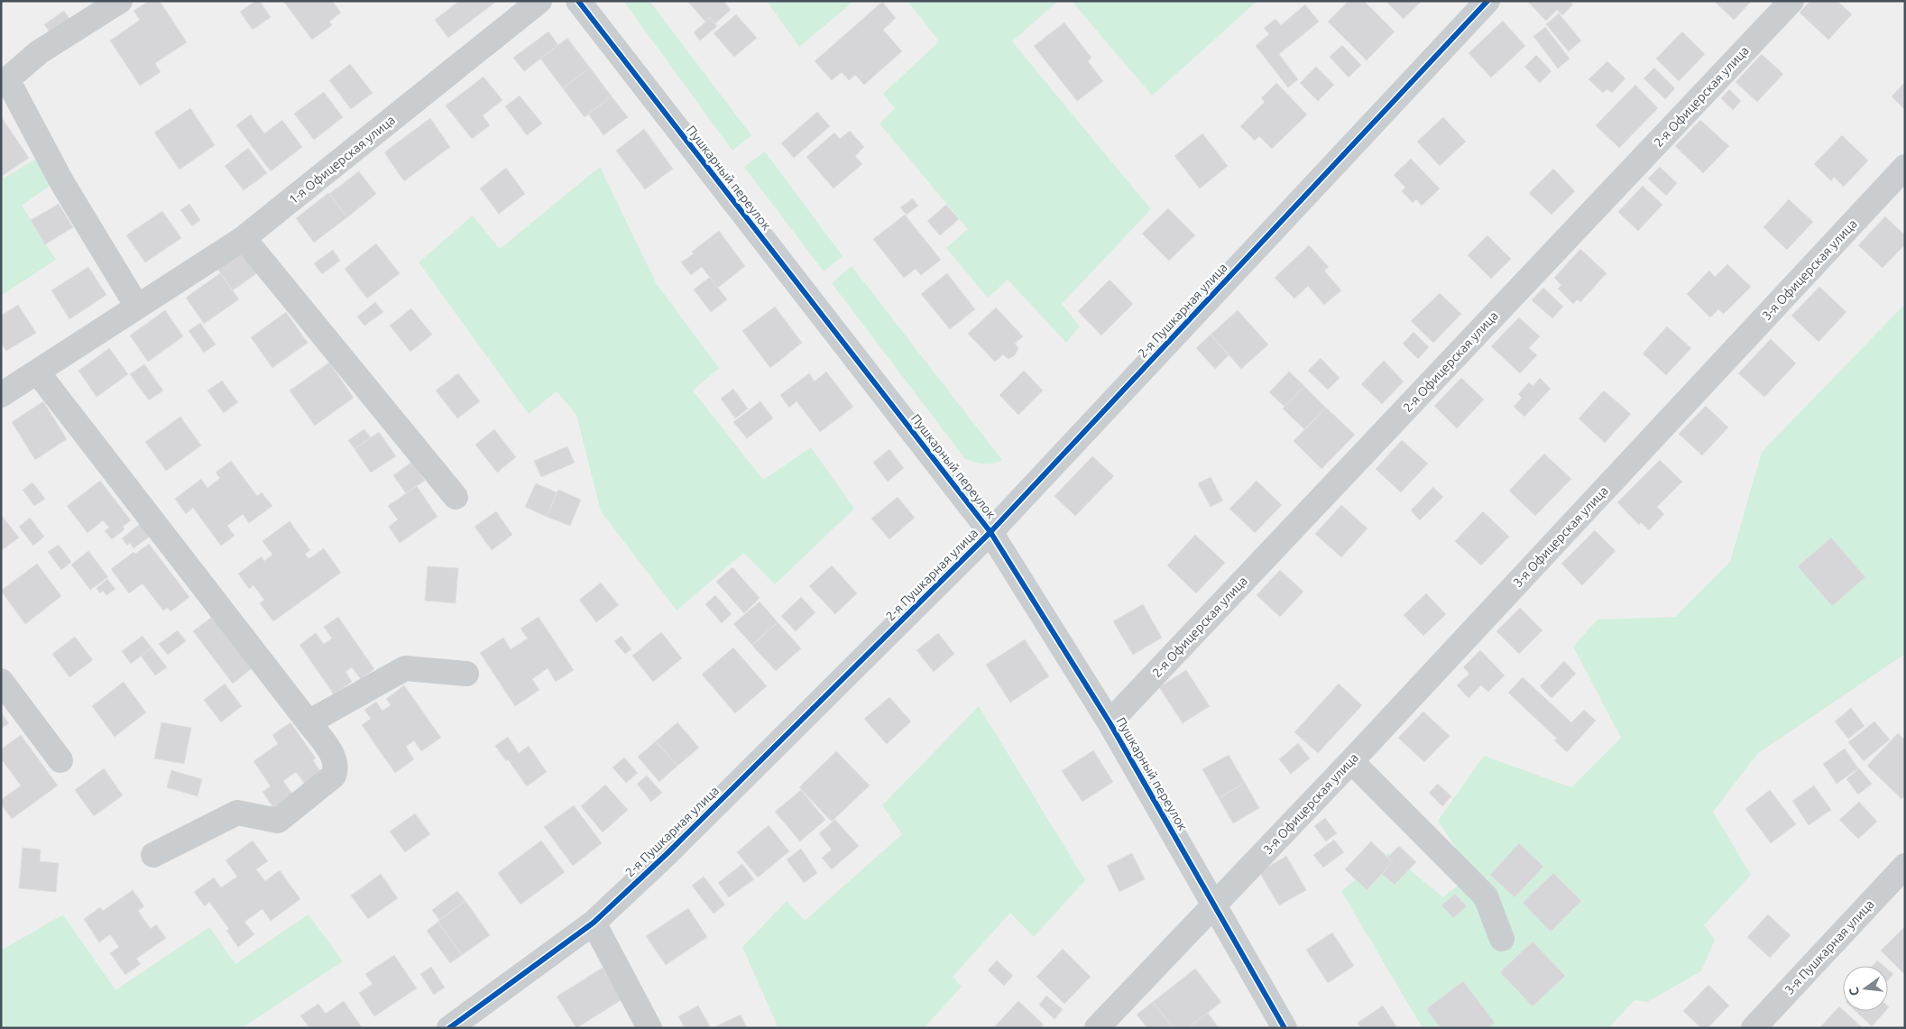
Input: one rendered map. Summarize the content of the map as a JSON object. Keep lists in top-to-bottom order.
{
  "streets": {
    "street": [
      "2-я Офицерская улица",
      "1-я Офицерская улица",
      "Пушкарный переулок",
      "3-я Офицерская улица",
      "2-я Пушкарная улица",
      "3-я Пушкарная улица"
    ]
  },
  "crossings": [
    ["2-я Офицерская улица", "Пушкарный переулок"],
    ["Пушкарный переулок", "3-я Офицерская улица"],
    ["Пушкарный переулок", "2-я Пушкарная улица"]
  ],
  "north": "left"
}
